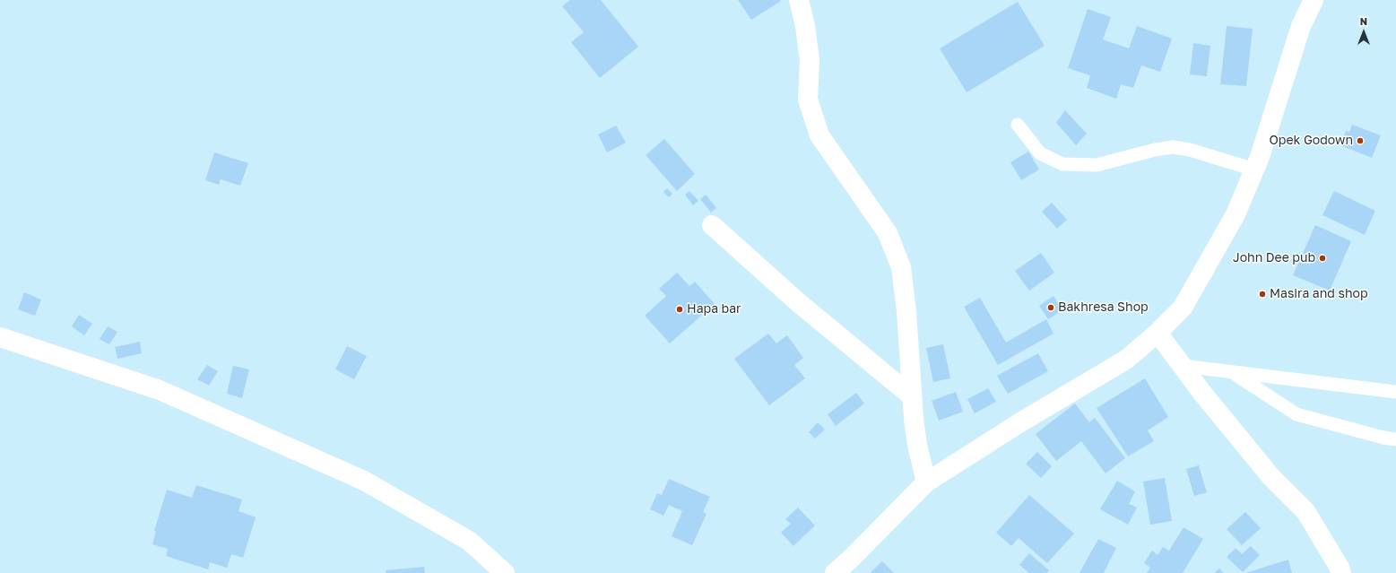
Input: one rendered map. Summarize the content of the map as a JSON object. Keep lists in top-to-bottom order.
{
  "places": [
    "Opek Godown",
    "John Dee pub",
    "Masira and shop",
    "Bakhresa Shop",
    "Hapa bar"
  ],
  "north": "top"
}
